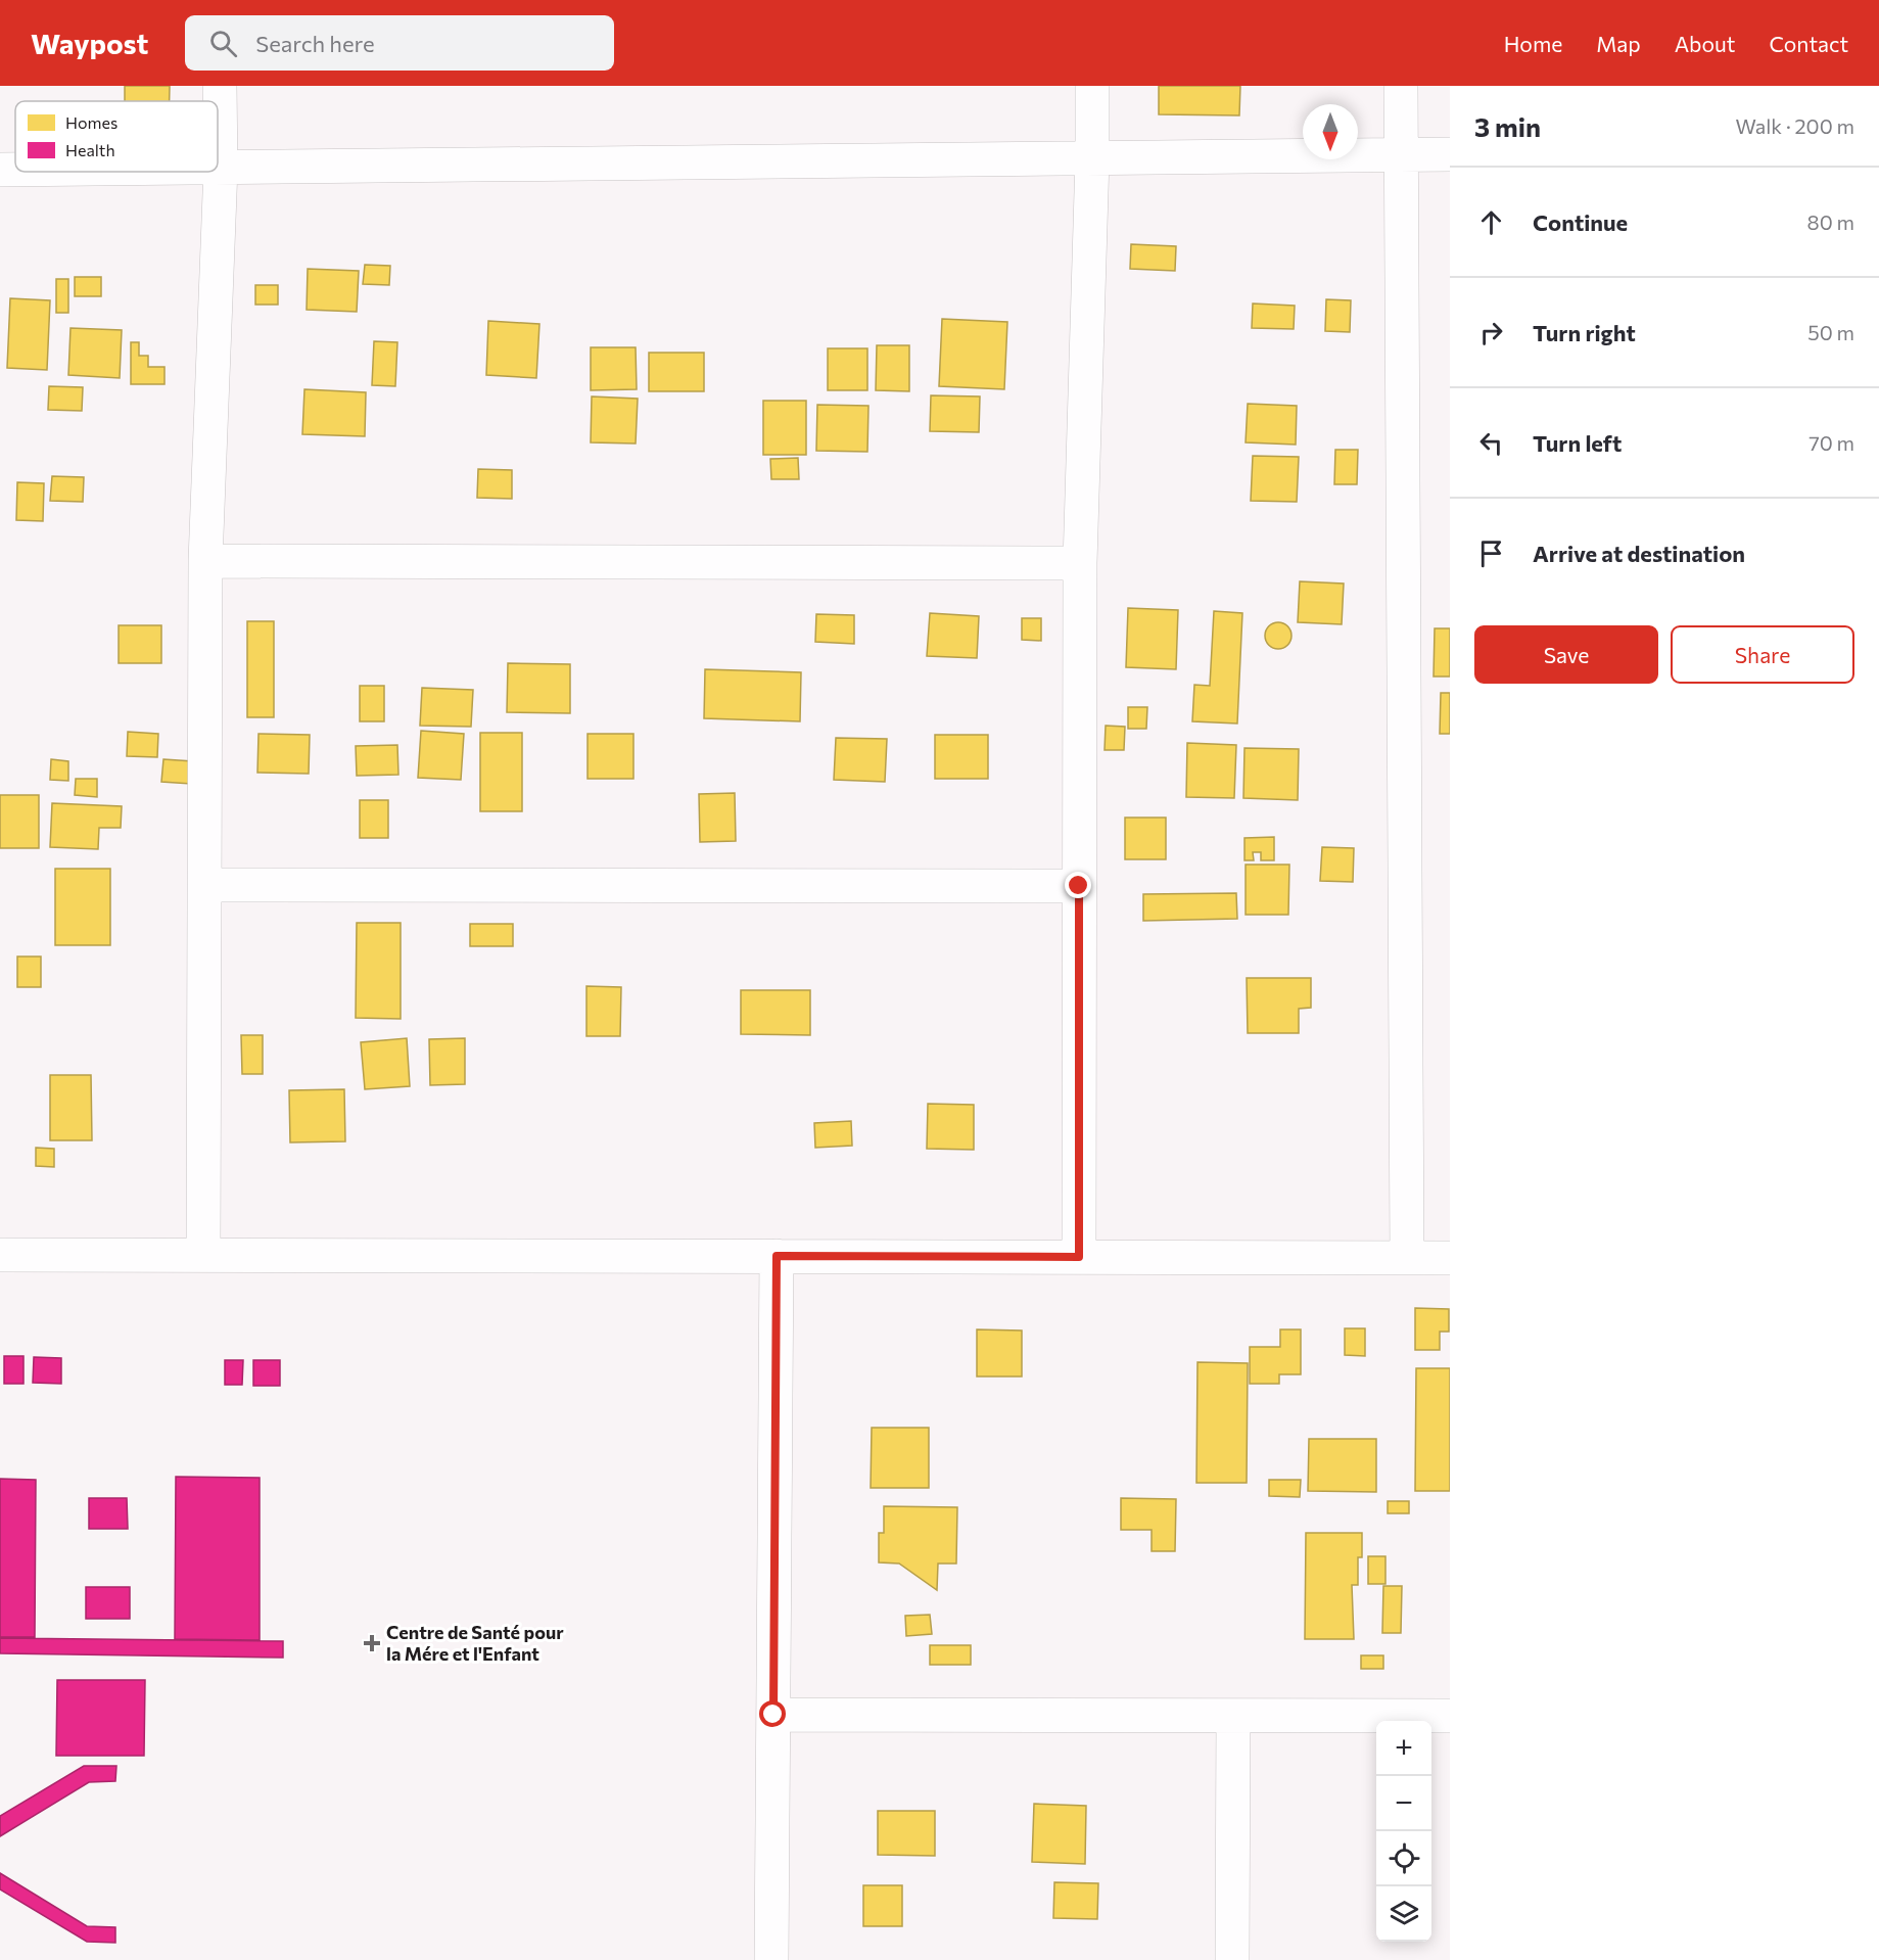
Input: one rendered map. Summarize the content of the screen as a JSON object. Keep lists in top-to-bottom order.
{
  "places": {
    "health": ["Centre de Santé pour la Mére et l'Enfant"]
  },
  "legend": ["Homes", "Health"],
  "north": "bottom",
  "page": {
    "header": "Waypost",
    "search": "Search here",
    "nav": [
      "Home",
      "Map",
      "About",
      "Contact"
    ],
    "heading": ["3 min", "Walk · 200 m"],
    "list": [
      ["Continue", "80 m"],
      ["Turn right", "50 m"],
      ["Turn left", "70 m"],
      "Arrive at destination"
    ],
    "buttons": ["Save", "Share"],
    "map_buttons": ["+", "−"]
  }
}
